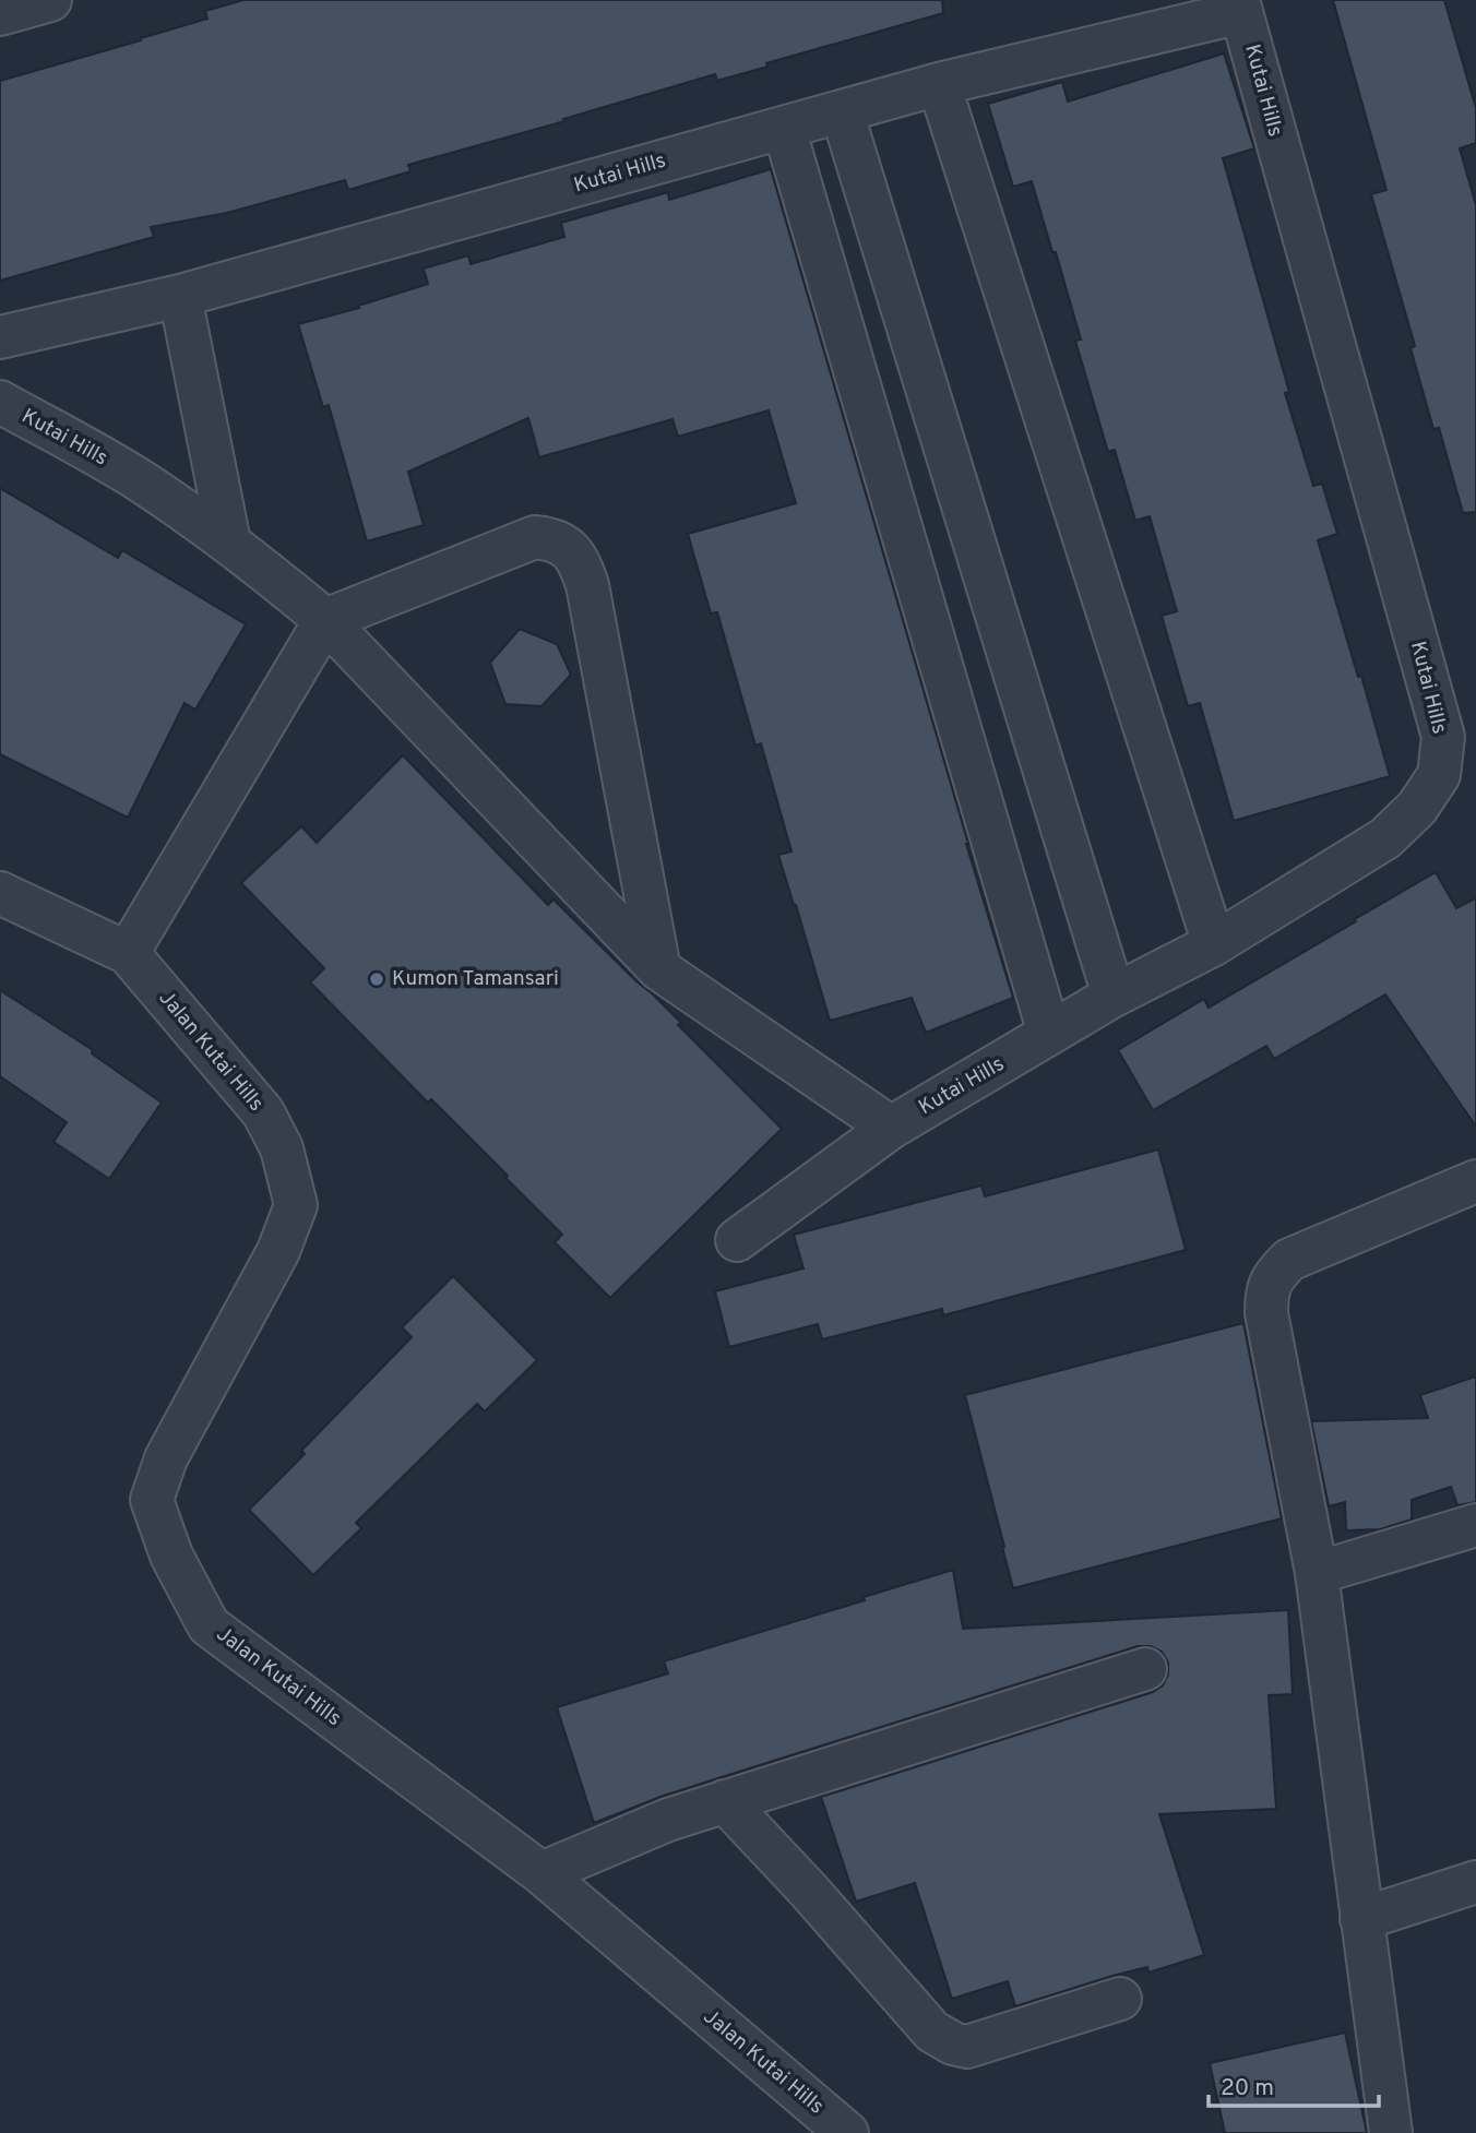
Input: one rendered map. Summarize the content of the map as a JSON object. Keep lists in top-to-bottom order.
{
  "streets": {
    "street": ["Kutai Hills", "Jalan Kutai Hills"]
  },
  "places": ["Kumon Tamansari"],
  "scale_bar": "20 m"
}
